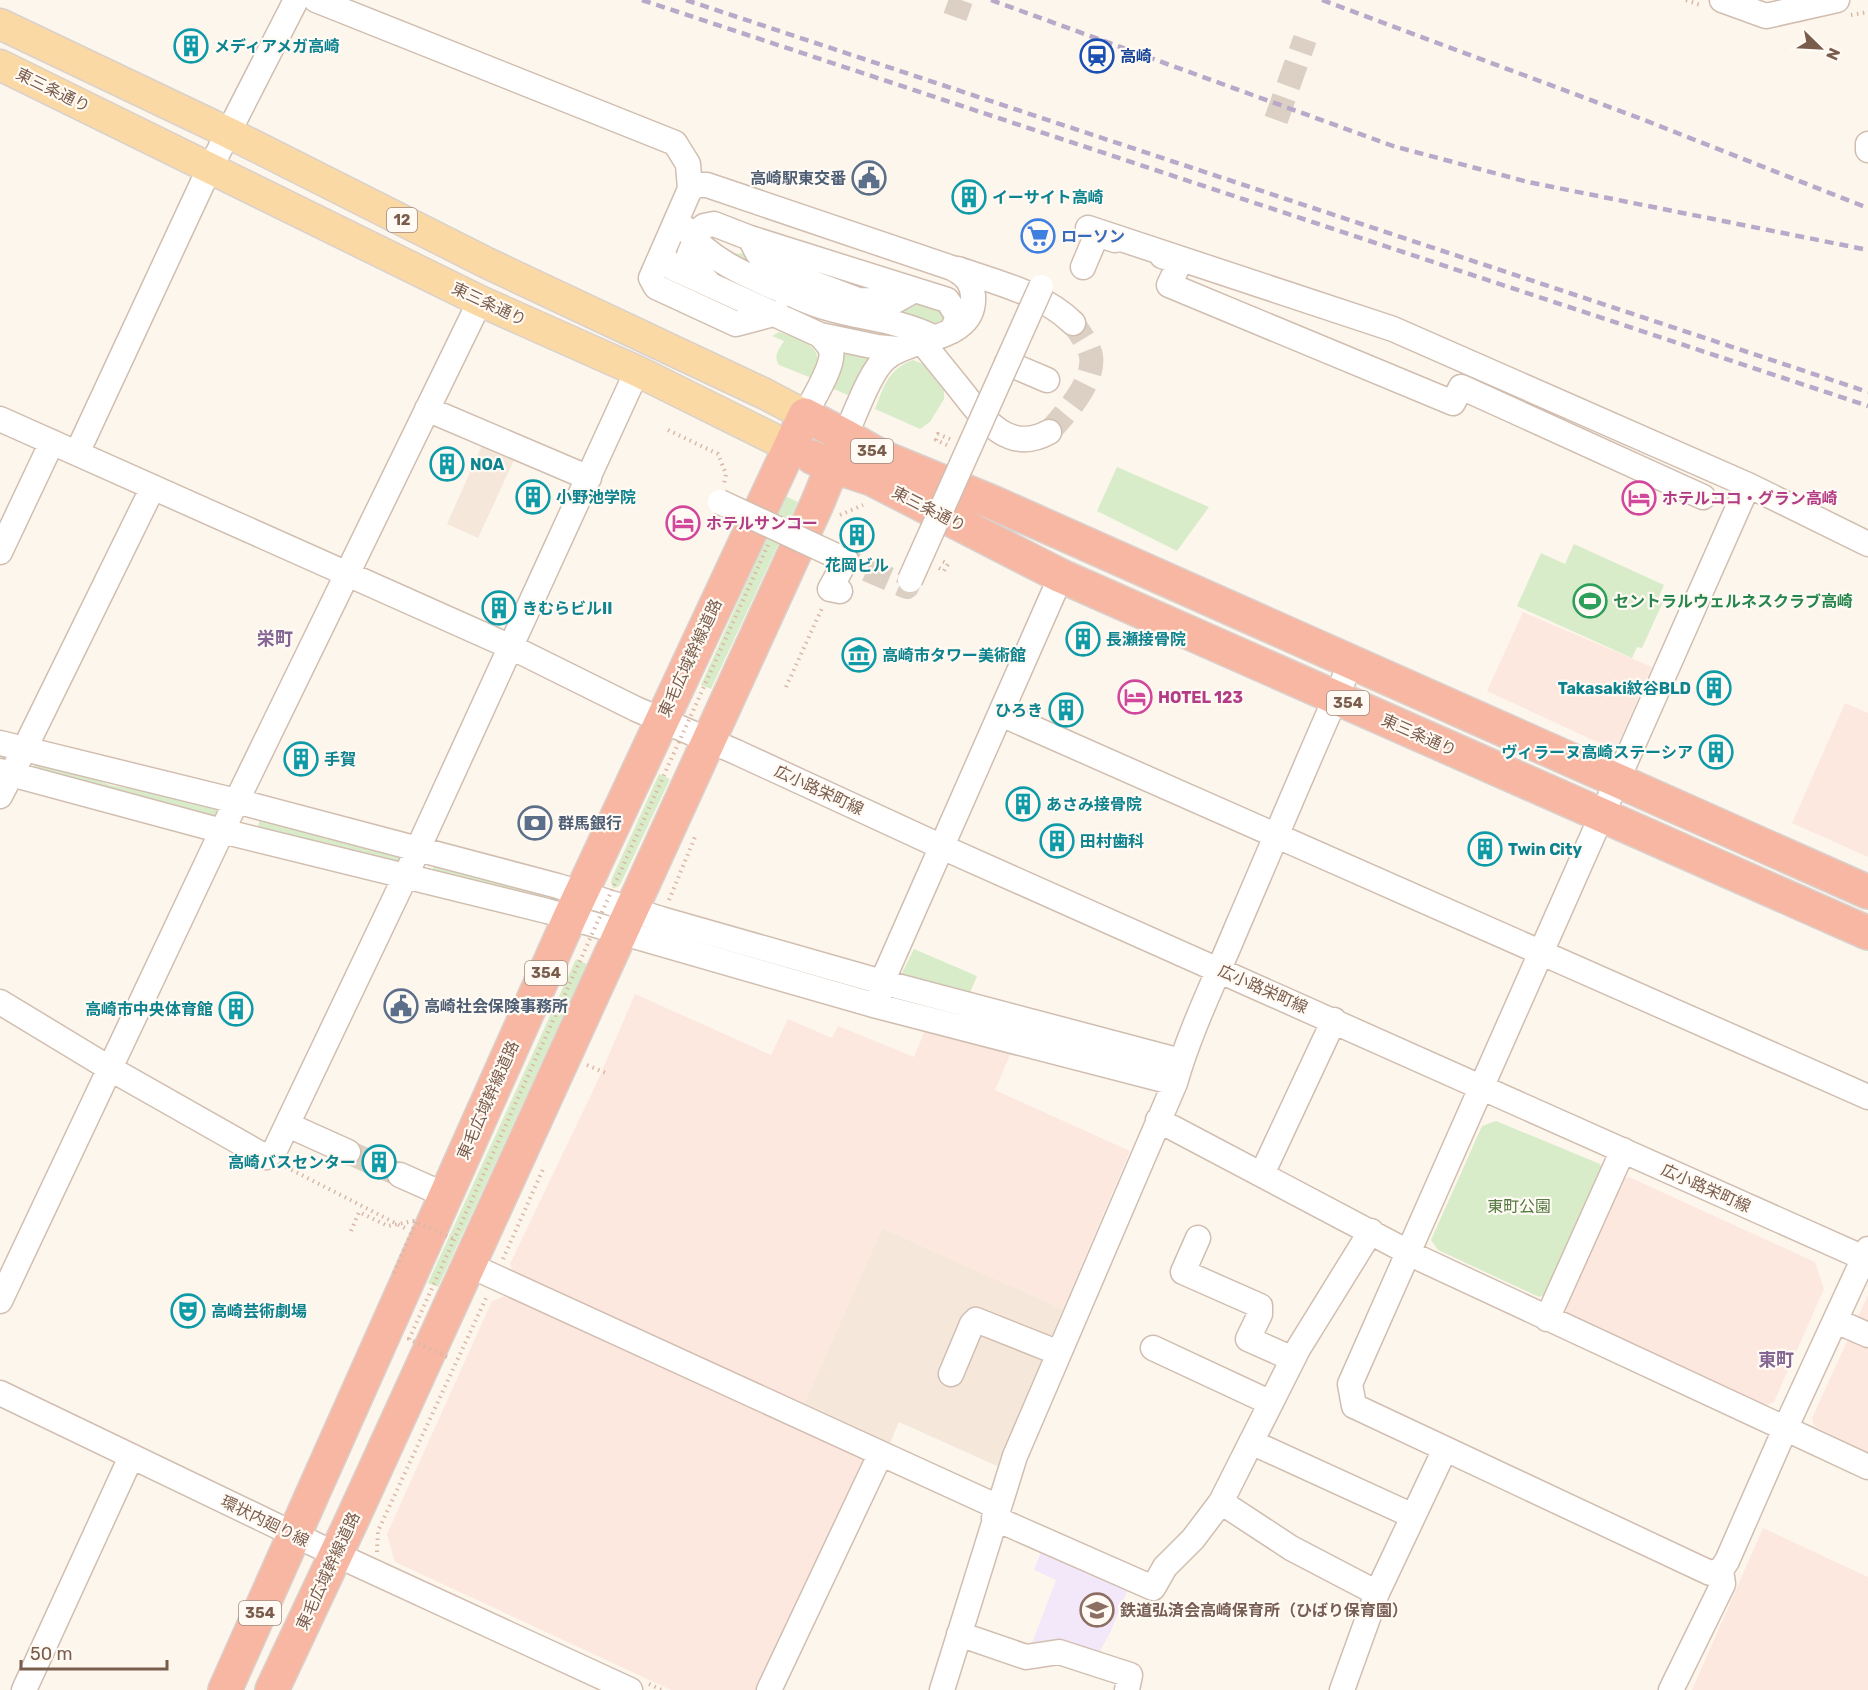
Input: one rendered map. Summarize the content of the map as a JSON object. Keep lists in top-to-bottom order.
{
  "streets": {
    "highway": ["東三条通り", "354", "東毛広域幹線道路"],
    "main road": ["12"],
    "street": ["広小路栄町線", "環状内廻り線"]
  },
  "crossings": [
    ["東三条通り", "東毛広域幹線道路"],
    ["東毛広域幹線道路", "広小路栄町線"],
    ["東毛広域幹線道路", "環状内廻り線"]
  ],
  "districts": ["栄町", "東町"],
  "parks": ["東町公園"],
  "places": {
    "building": [
      "メディアメガ高崎",
      "イーサイト高崎",
      "NOA",
      "小野池学院",
      "花岡ビル",
      "きむらビルII",
      "長瀬接骨院",
      "Takasaki紋谷BLD",
      "ひろき",
      "ヴィラーヌ高崎ステーシア",
      "手賀",
      "あさみ接骨院",
      "田村歯科",
      "Twin City",
      "高崎市中央体育館",
      "高崎バスセンター"
    ],
    "station": ["高崎"],
    "public building": ["高崎駅東交番", "高崎社会保険事務所"],
    "supermarket": ["ローソン"],
    "hotel": ["ホテルココ・グラン高崎", "ホテルサンコー", "HOTEL 123"],
    "sports": ["セントラルウェルネスクラブ高崎"],
    "museum": ["高崎市タワー美術館"],
    "bank": ["群馬銀行"],
    "theatre": ["高崎芸術劇場"],
    "school or university": ["鉄道弘済会高崎保育所（ひばり保育園）"]
  },
  "scale_bar": "50 m",
  "north": "bottom right"
}
